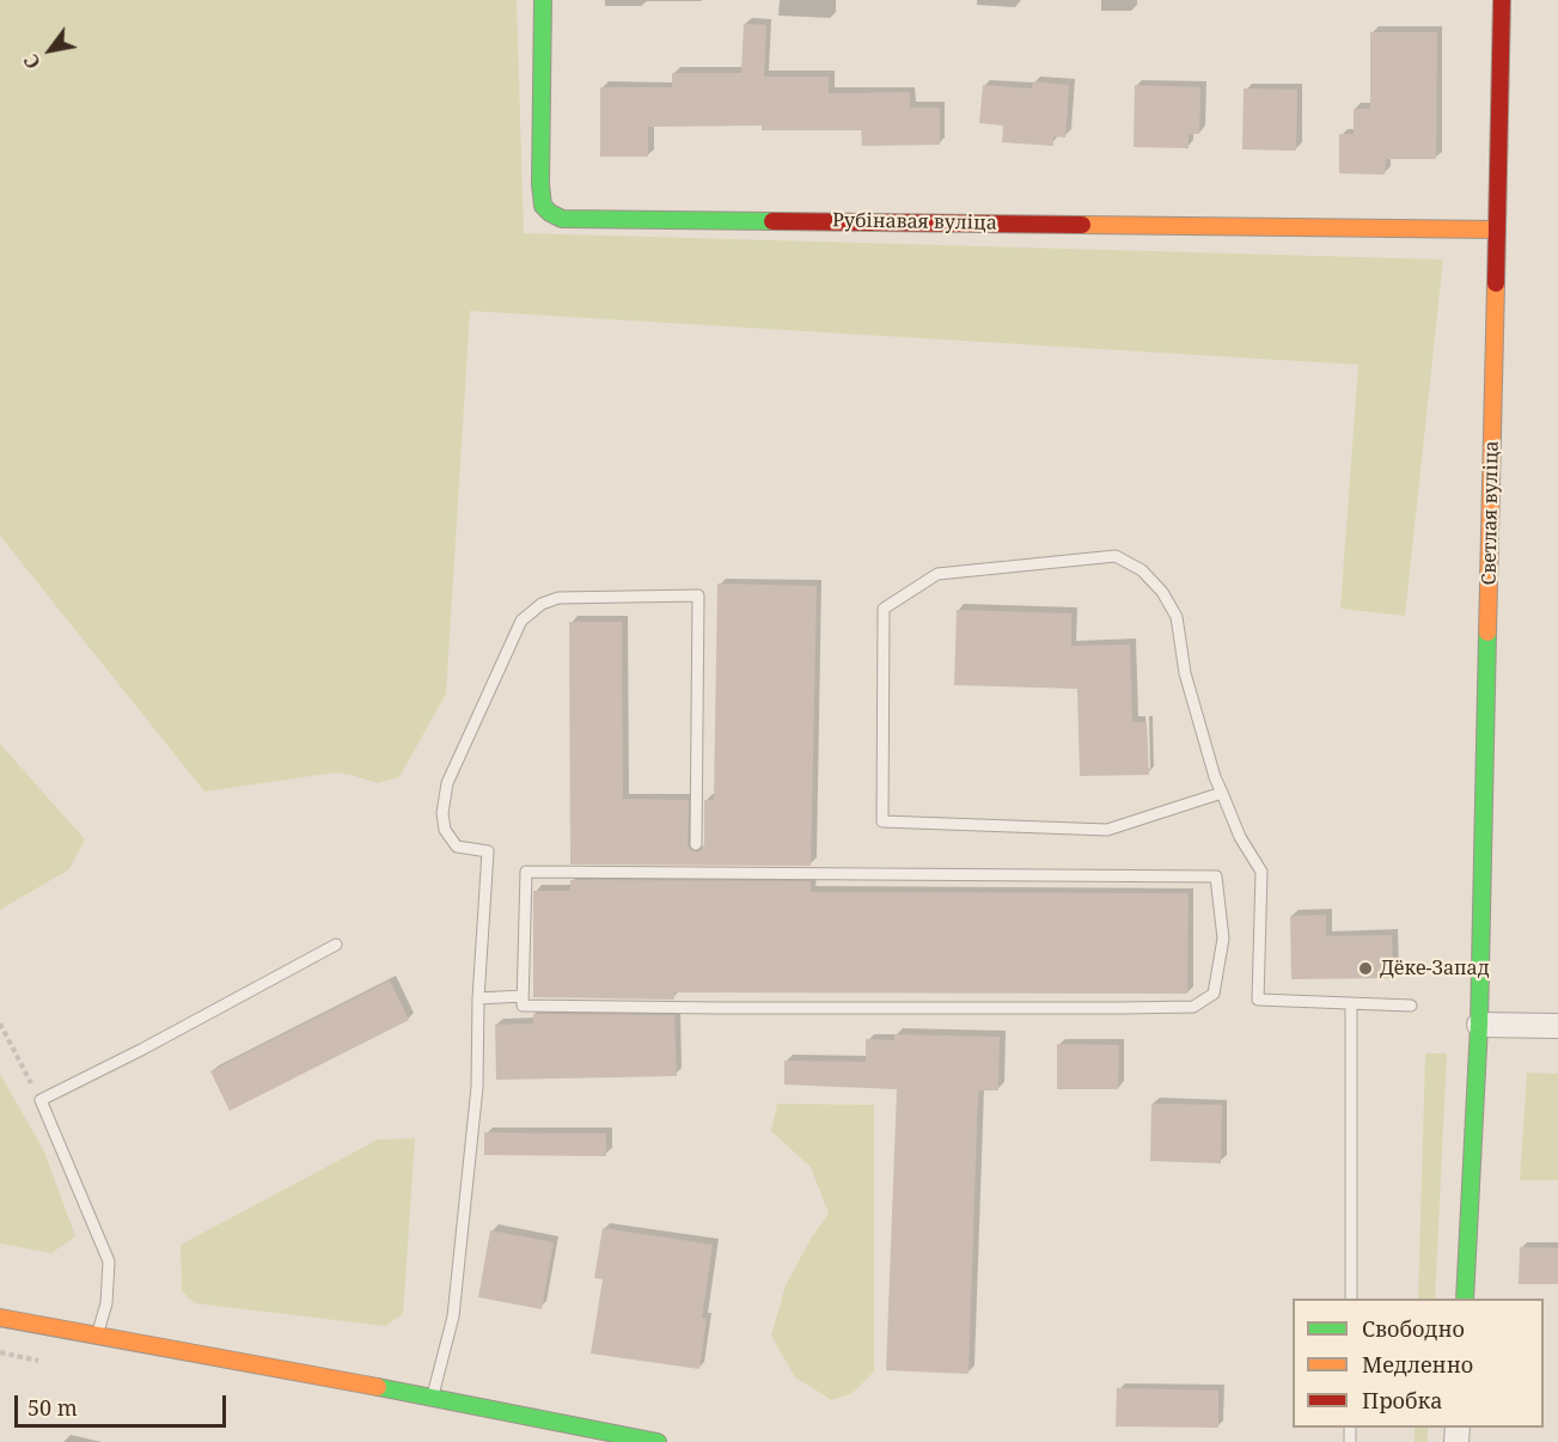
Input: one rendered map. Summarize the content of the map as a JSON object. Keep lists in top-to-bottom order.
{
  "streets": {
    "street": ["Рубінавая вуліца", "Светлая вуліца"]
  },
  "crossings": [
    ["Рубінавая вуліца", "Светлая вуліца"]
  ],
  "places": ["Дёке-Запад"],
  "legend": ["Свободно", "Медленно", "Пробка"],
  "scale_bar": "50 m",
  "north": "bottom left"
}
